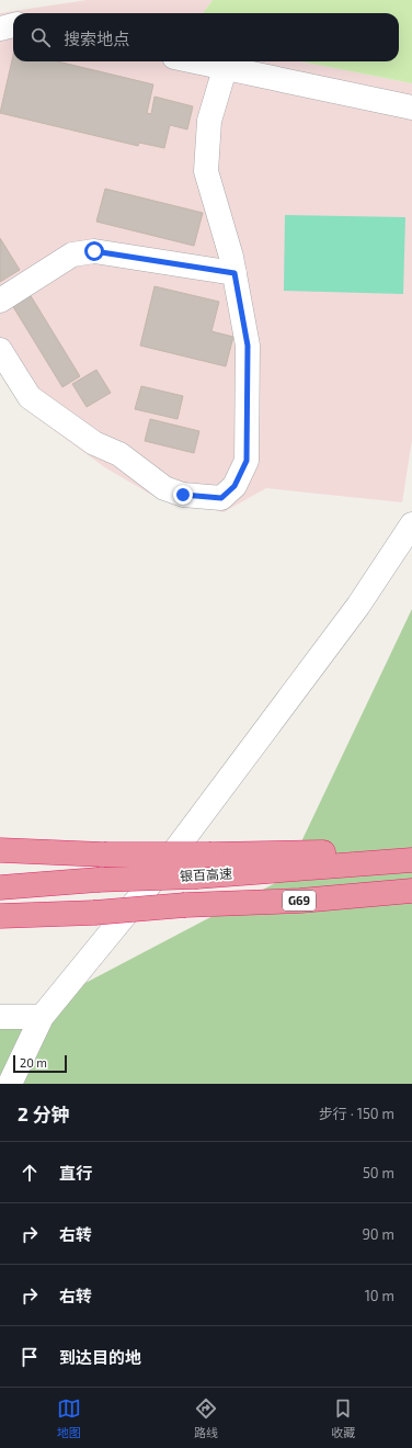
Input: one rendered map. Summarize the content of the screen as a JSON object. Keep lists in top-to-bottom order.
{
  "streets": {
    "highway": ["银百高速", "G69"]
  },
  "scale_bar": "20 m",
  "page": {
    "search": "搜索地点",
    "scale": "20 m",
    "heading": ["2 分钟", "步行 · 150 m"],
    "list": [
      ["直行", "50 m"],
      ["右转", "90 m"],
      ["右转", "10 m"],
      "到达目的地"
    ],
    "nav": ["地图", "路线", "收藏"]
  }
}
